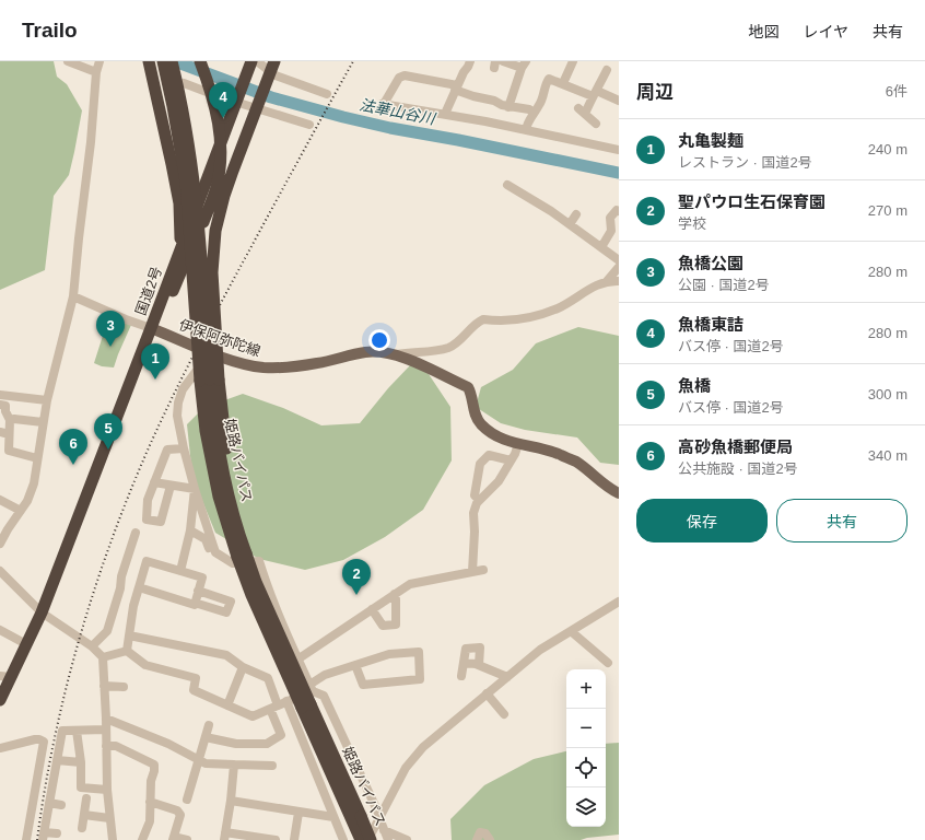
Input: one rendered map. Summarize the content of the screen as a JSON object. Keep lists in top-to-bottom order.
{
  "streets": {
    "highway": ["国道2号", "姫路バイパス"],
    "main road": ["伊保阿弥陀線"]
  },
  "crossings": [
    ["国道2号", "伊保阿弥陀線"]
  ],
  "water": ["法華山谷川"],
  "page": {
    "header": "Trailo",
    "nav": ["地図", "レイヤ", "共有"],
    "heading": ["周辺", "6件"],
    "pins": [
      "4",
      "3",
      "1",
      "5",
      "6",
      "2"
    ],
    "list": [
      {
        "mark": "1",
        "name": "丸亀製麺",
        "note": "レストラン · 国道2号",
        "value": "240 m"
      },
      {
        "mark": "2",
        "name": "聖パウロ生石保育園",
        "note": "学校",
        "value": "270 m"
      },
      {
        "mark": "3",
        "name": "魚橋公園",
        "note": "公園 · 国道2号",
        "value": "280 m"
      },
      {
        "mark": "4",
        "name": "魚橋東詰",
        "note": "バス停 · 国道2号",
        "value": "280 m"
      },
      {
        "mark": "5",
        "name": "魚橋",
        "note": "バス停 · 国道2号",
        "value": "300 m"
      },
      {
        "mark": "6",
        "name": "高砂魚橋郵便局",
        "note": "公共施設 · 国道2号",
        "value": "340 m"
      }
    ],
    "buttons": ["保存", "共有"],
    "map_buttons": ["+", "−"]
  }
}
